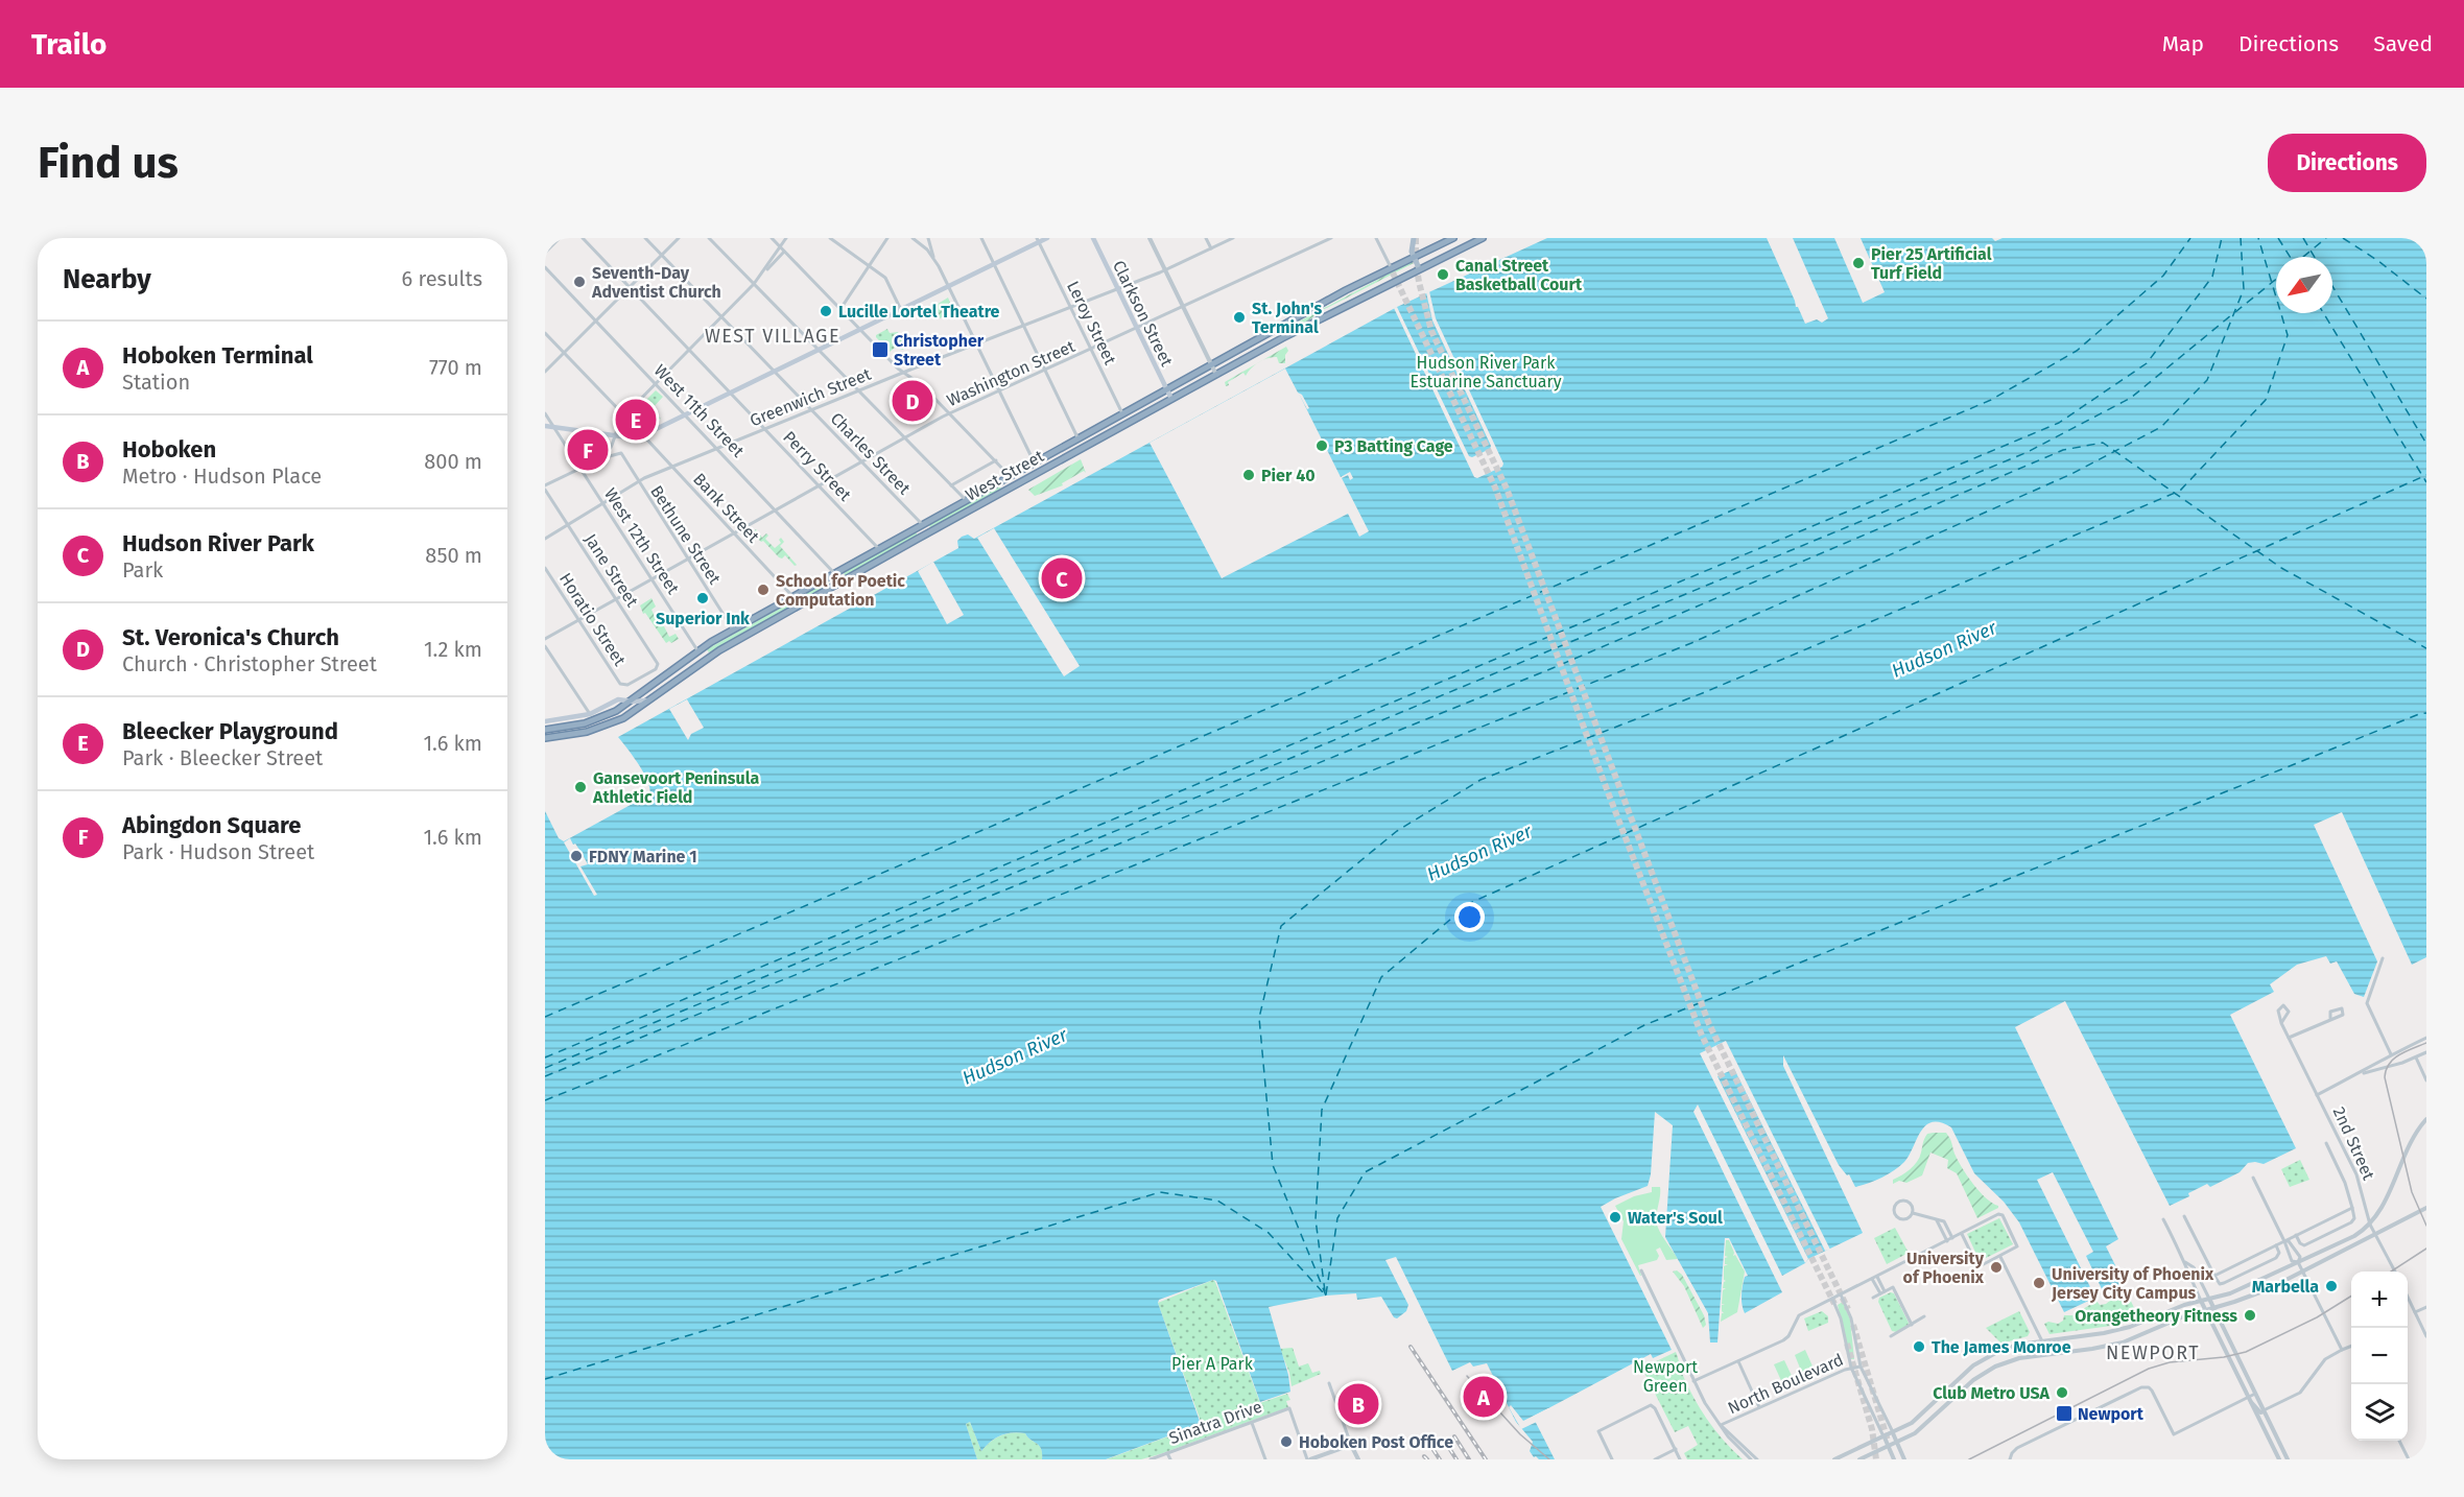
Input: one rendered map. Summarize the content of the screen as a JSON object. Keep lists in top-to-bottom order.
{
  "streets": {
    "highway": ["West Street"],
    "main road": ["Clarkson Street"],
    "street": [
      "Leroy Street",
      "Washington Street",
      "Greenwich Street",
      "West 11th Street",
      "Charles Street",
      "Perry Street",
      "Bank Street",
      "Bethune Street",
      "West 12th Street",
      "Jane Street",
      "Horatio Street",
      "2nd Street",
      "North Boulevard",
      "Sinatra Drive"
    ]
  },
  "crossings": [
    ["Clarkson Street", "Washington Street"],
    ["Clarkson Street", "Greenwich Street"],
    ["Clarkson Street", "West Street"],
    ["Leroy Street", "Washington Street"],
    ["Leroy Street", "Greenwich Street"],
    ["Leroy Street", "West Street"],
    ["Washington Street", "West 11th Street"],
    ["Washington Street", "Charles Street"],
    ["Washington Street", "Perry Street"],
    ["Washington Street", "Bank Street"],
    ["Washington Street", "Bethune Street"],
    ["Washington Street", "West 12th Street"],
    ["Washington Street", "Jane Street"],
    ["Washington Street", "Horatio Street"],
    ["Greenwich Street", "West 11th Street"],
    ["Greenwich Street", "Charles Street"],
    ["Greenwich Street", "Perry Street"],
    ["Greenwich Street", "Bank Street"],
    ["Greenwich Street", "Bethune Street"],
    ["Greenwich Street", "West 12th Street"],
    ["Greenwich Street", "Jane Street"],
    ["West 11th Street", "West Street"],
    ["Charles Street", "West Street"],
    ["Perry Street", "West Street"],
    ["West Street", "Bank Street"],
    ["West Street", "Bethune Street"],
    ["West Street", "West 12th Street"],
    ["Jane Street", "Horatio Street"]
  ],
  "districts": ["WEST VILLAGE", "NEWPORT"],
  "water": ["Hudson River"],
  "parks": ["Hudson River Park Estuarine Sanctuary", "Pier A Park", "Newport Green"],
  "places": {
    "other": [
      "Pier 25 Artificial Turf Field",
      "Canal Street Basketball Court",
      "Seventh-Day Adventist Church",
      "Lucille Lortel Theatre",
      "St. John's Terminal",
      "P3 Batting Cage",
      "Pier 40",
      "School for Poetic Computation",
      "Superior Ink",
      "Gansevoort Peninsula Athletic Field",
      "FDNY Marine 1",
      "Water's Soul",
      "University of Phoenix",
      "University of Phoenix Jersey City Campus",
      "Marbella",
      "Orangetheory Fitness",
      "The James Monroe",
      "Club Metro USA",
      "Hoboken Post Office"
    ],
    "transit": ["Christopher Street", "Newport"]
  },
  "north": "bottom left",
  "page": {
    "header": "Trailo",
    "nav": ["Map", "Directions", "Saved"],
    "buttons": "Directions",
    "title": "Find us",
    "heading": ["Nearby", "6 results"],
    "list": [
      {
        "mark": "A",
        "name": "Hoboken Terminal",
        "note": "Station",
        "value": "770 m"
      },
      {
        "mark": "B",
        "name": "Hoboken",
        "note": "Metro · Hudson Place",
        "value": "800 m"
      },
      {
        "mark": "C",
        "name": "Hudson River Park",
        "note": "Park",
        "value": "850 m"
      },
      {
        "mark": "D",
        "name": "St. Veronica's Church",
        "note": "Church · Christopher Street",
        "value": "1.2 km"
      },
      {
        "mark": "E",
        "name": "Bleecker Playground",
        "note": "Park · Bleecker Street",
        "value": "1.6 km"
      },
      {
        "mark": "F",
        "name": "Abingdon Square",
        "note": "Park · Hudson Street",
        "value": "1.6 km"
      }
    ],
    "pins": [
      "D",
      "E",
      "F",
      "C",
      "A",
      "B"
    ],
    "map_buttons": ["+", "−"]
  }
}
